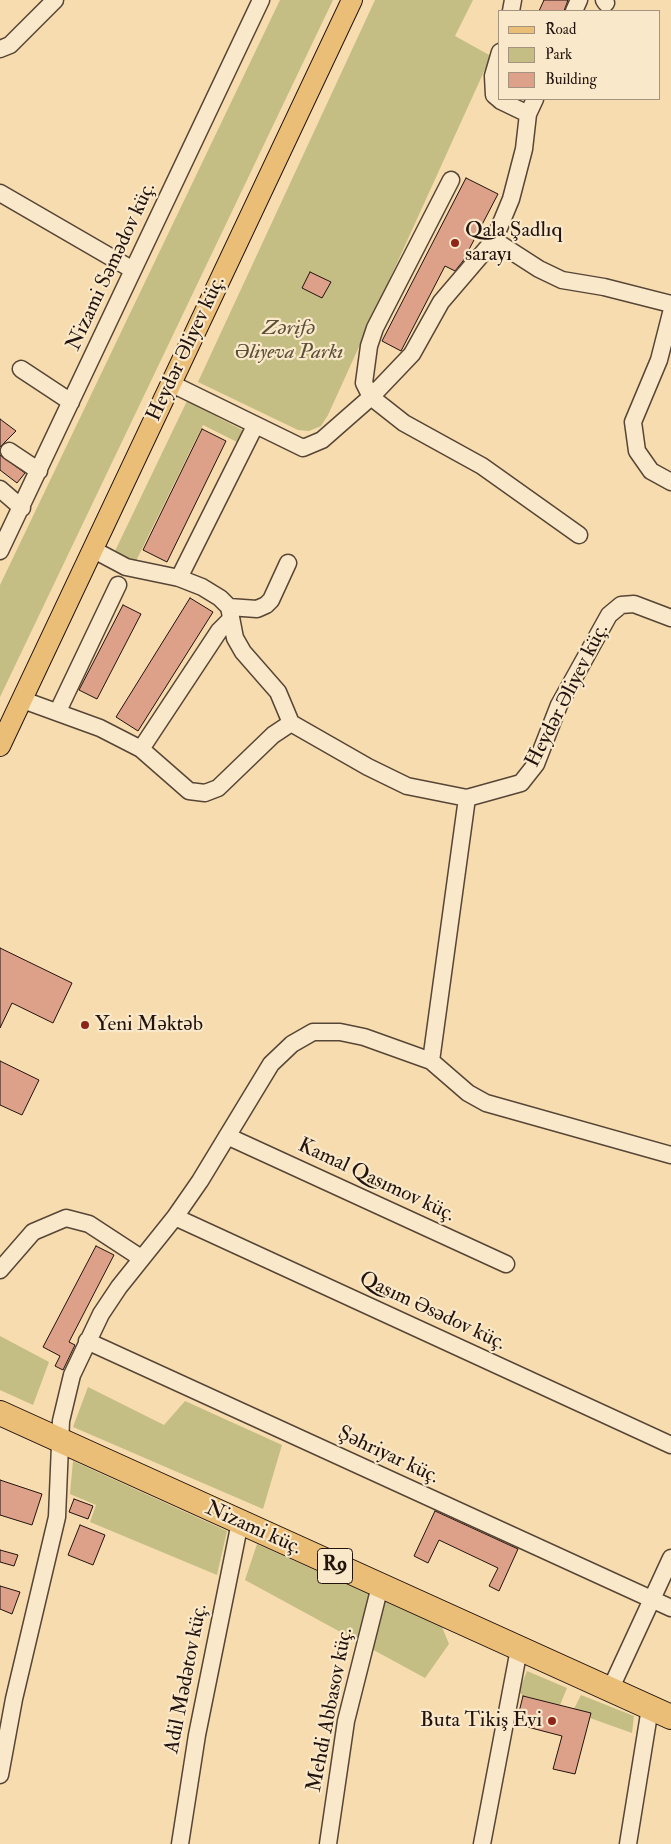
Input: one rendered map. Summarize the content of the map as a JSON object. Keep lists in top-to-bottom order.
{
  "streets": {
    "highway": ["Nizami küç.", "R9"],
    "main road": ["Heydər Əliyev küç."],
    "street": [
      "Nizami Səmədov küç.",
      "Kamal Qasımov küç.",
      "Qasım Əsədov küç.",
      "Şəhriyar küç.",
      "Adil Mədətov küç.",
      "Mehdi Abbasov küç."
    ]
  },
  "crossings": [
    ["Nizami küç.", "Adil Mədətov küç."],
    ["Nizami küç.", "Mehdi Abbasov küç."]
  ],
  "parks": ["Zərifə Əliyeva Parkı"],
  "places": ["Qala Şadlıq sarayı", "Yeni Məktəb", "Buta Tikiş Evi"],
  "legend": ["Road", "Park", "Building"]
}
